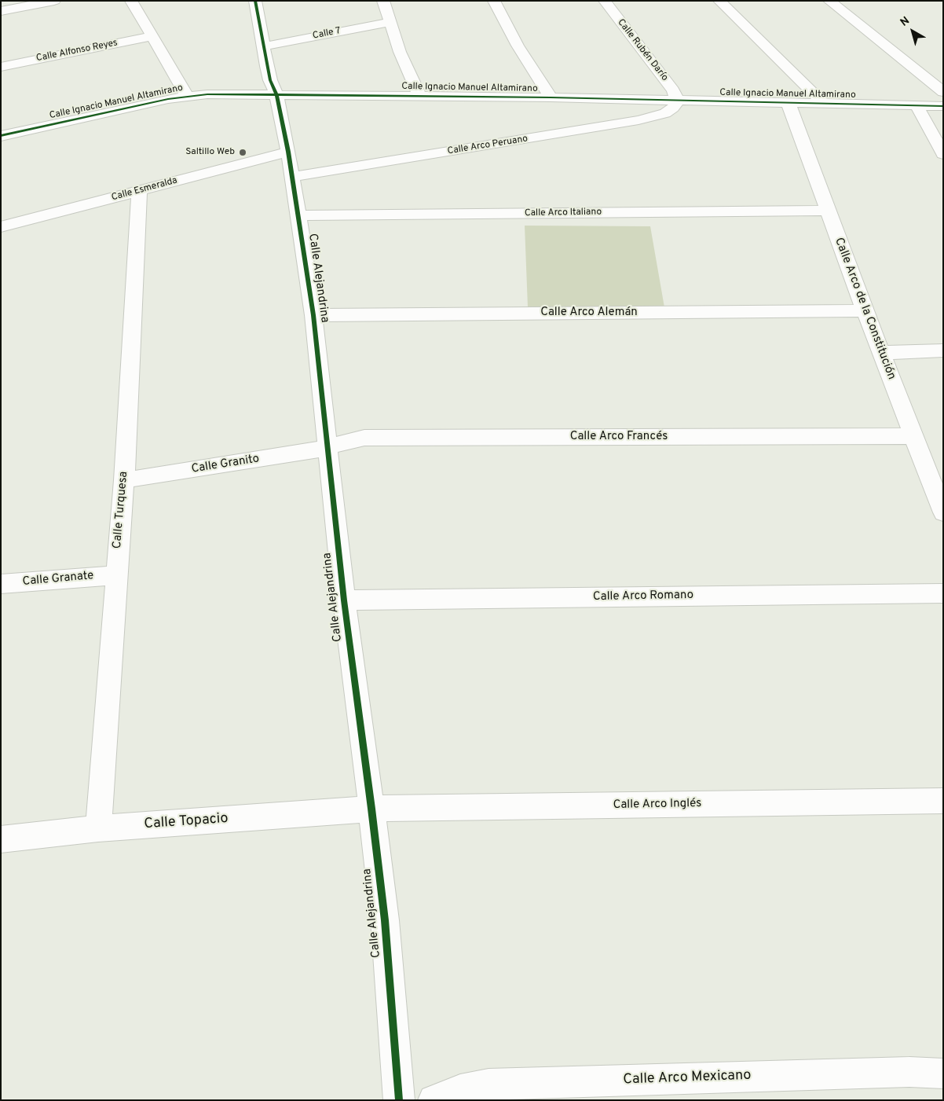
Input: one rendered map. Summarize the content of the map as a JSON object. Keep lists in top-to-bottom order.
{
  "streets": {
    "street": [
      "Calle 7",
      "Calle Rubén Darío",
      "Calle Alfonso Reyes",
      "Calle Ignacio Manuel Altamirano",
      "Calle Arco Peruano",
      "Calle Esmeralda",
      "Calle Arco Italiano",
      "Calle Alejandrina",
      "Calle Arco de la Constitución",
      "Calle Arco Alemán",
      "Calle Arco Francés",
      "Calle Granito",
      "Calle Turquesa",
      "Calle Granate",
      "Calle Arco Romano",
      "Calle Arco Inglés",
      "Calle Topacio",
      "Calle Arco Mexicano"
    ]
  },
  "crossings": [
    ["Calle 7", "Calle Alejandrina"],
    ["Calle Rubén Darío", "Calle Ignacio Manuel Altamirano"],
    ["Calle Rubén Darío", "Calle Arco Peruano"],
    ["Calle Ignacio Manuel Altamirano", "Calle Arco Peruano"],
    ["Calle Ignacio Manuel Altamirano", "Calle Alejandrina"],
    ["Calle Ignacio Manuel Altamirano", "Calle Arco de la Constitución"],
    ["Calle Arco Peruano", "Calle Alejandrina"],
    ["Calle Esmeralda", "Calle Alejandrina"],
    ["Calle Esmeralda", "Calle Turquesa"],
    ["Calle Arco Italiano", "Calle Alejandrina"],
    ["Calle Arco Italiano", "Calle Arco de la Constitución"],
    ["Calle Alejandrina", "Calle Arco Alemán"],
    ["Calle Alejandrina", "Calle Arco Francés"],
    ["Calle Alejandrina", "Calle Granito"],
    ["Calle Alejandrina", "Calle Arco Romano"],
    ["Calle Alejandrina", "Calle Arco Inglés"],
    ["Calle Alejandrina", "Calle Topacio"],
    ["Calle Arco de la Constitución", "Calle Arco Alemán"],
    ["Calle Arco de la Constitución", "Calle Arco Francés"],
    ["Calle Arco Francés", "Calle Granito"],
    ["Calle Granito", "Calle Turquesa"],
    ["Calle Turquesa", "Calle Granate"],
    ["Calle Turquesa", "Calle Topacio"],
    ["Calle Arco Inglés", "Calle Topacio"]
  ],
  "places": ["Saltillo Web"],
  "north": "top left"
}
